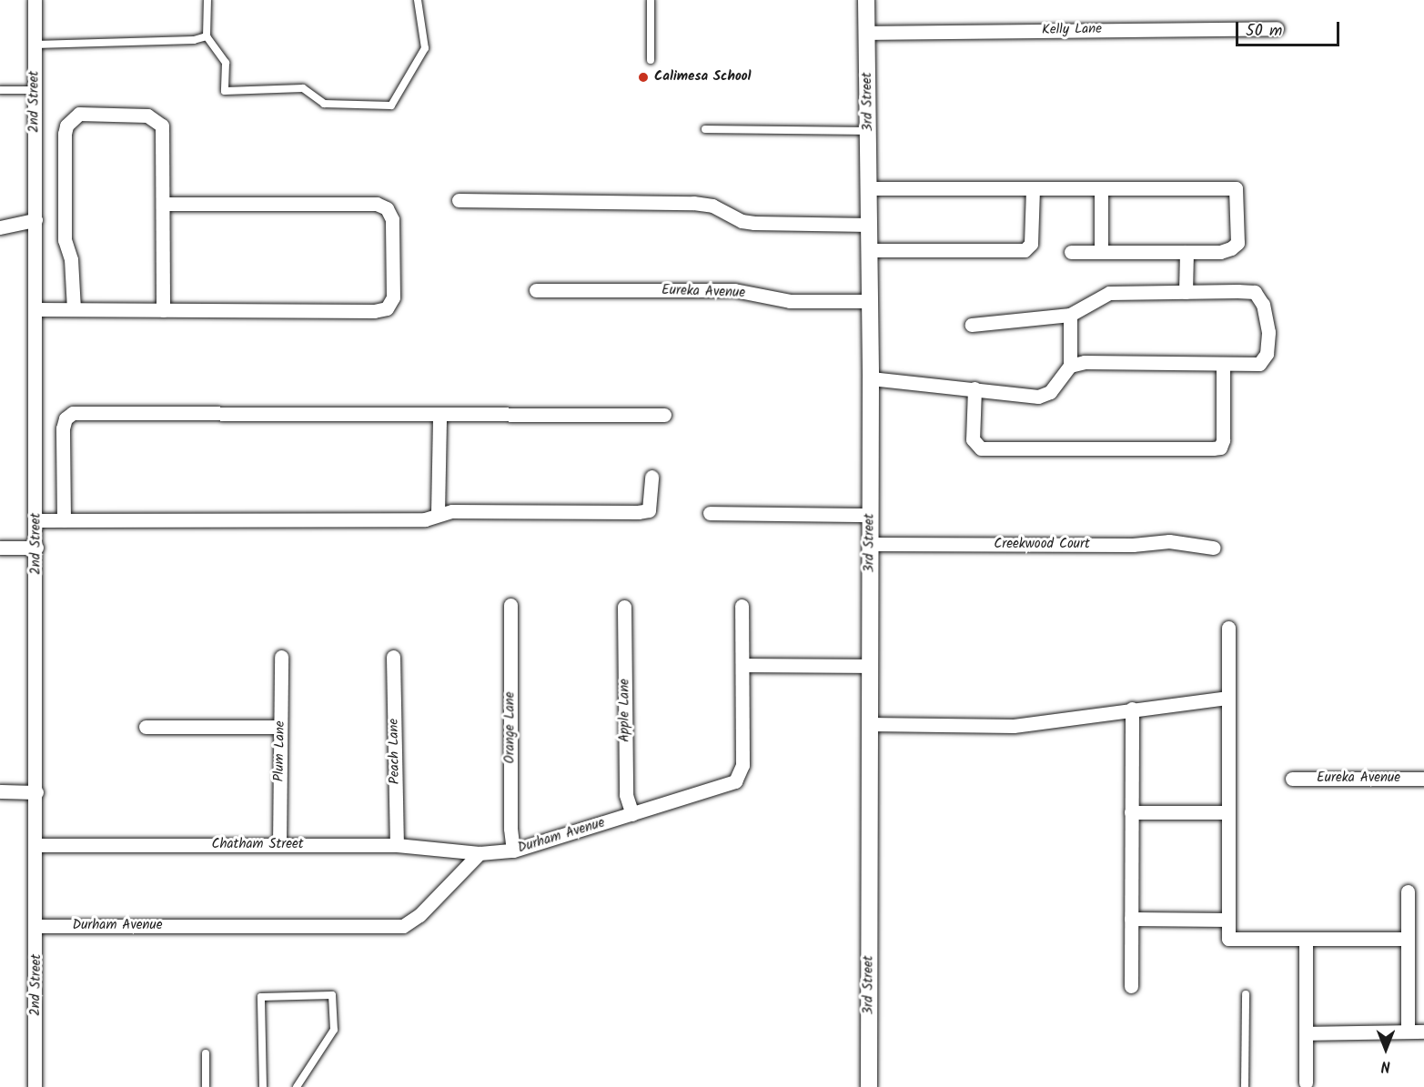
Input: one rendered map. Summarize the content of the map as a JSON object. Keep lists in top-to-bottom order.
{
  "streets": {
    "street": [
      "Kelly Lane",
      "2nd Street",
      "3rd Street",
      "Eureka Avenue",
      "Creekwood Court",
      "Apple Lane",
      "Orange Lane",
      "Plum Lane",
      "Peach Lane",
      "Durham Avenue",
      "Chatham Street"
    ]
  },
  "crossings": [
    ["Kelly Lane", "3rd Street"],
    ["2nd Street", "Durham Avenue"],
    ["2nd Street", "Chatham Street"],
    ["3rd Street", "Eureka Avenue"],
    ["3rd Street", "Creekwood Court"],
    ["Apple Lane", "Durham Avenue"],
    ["Orange Lane", "Durham Avenue"],
    ["Plum Lane", "Chatham Street"],
    ["Peach Lane", "Chatham Street"],
    ["Durham Avenue", "Chatham Street"]
  ],
  "places": ["Calimesa School"],
  "scale_bar": "50 m",
  "north": "bottom"
}
